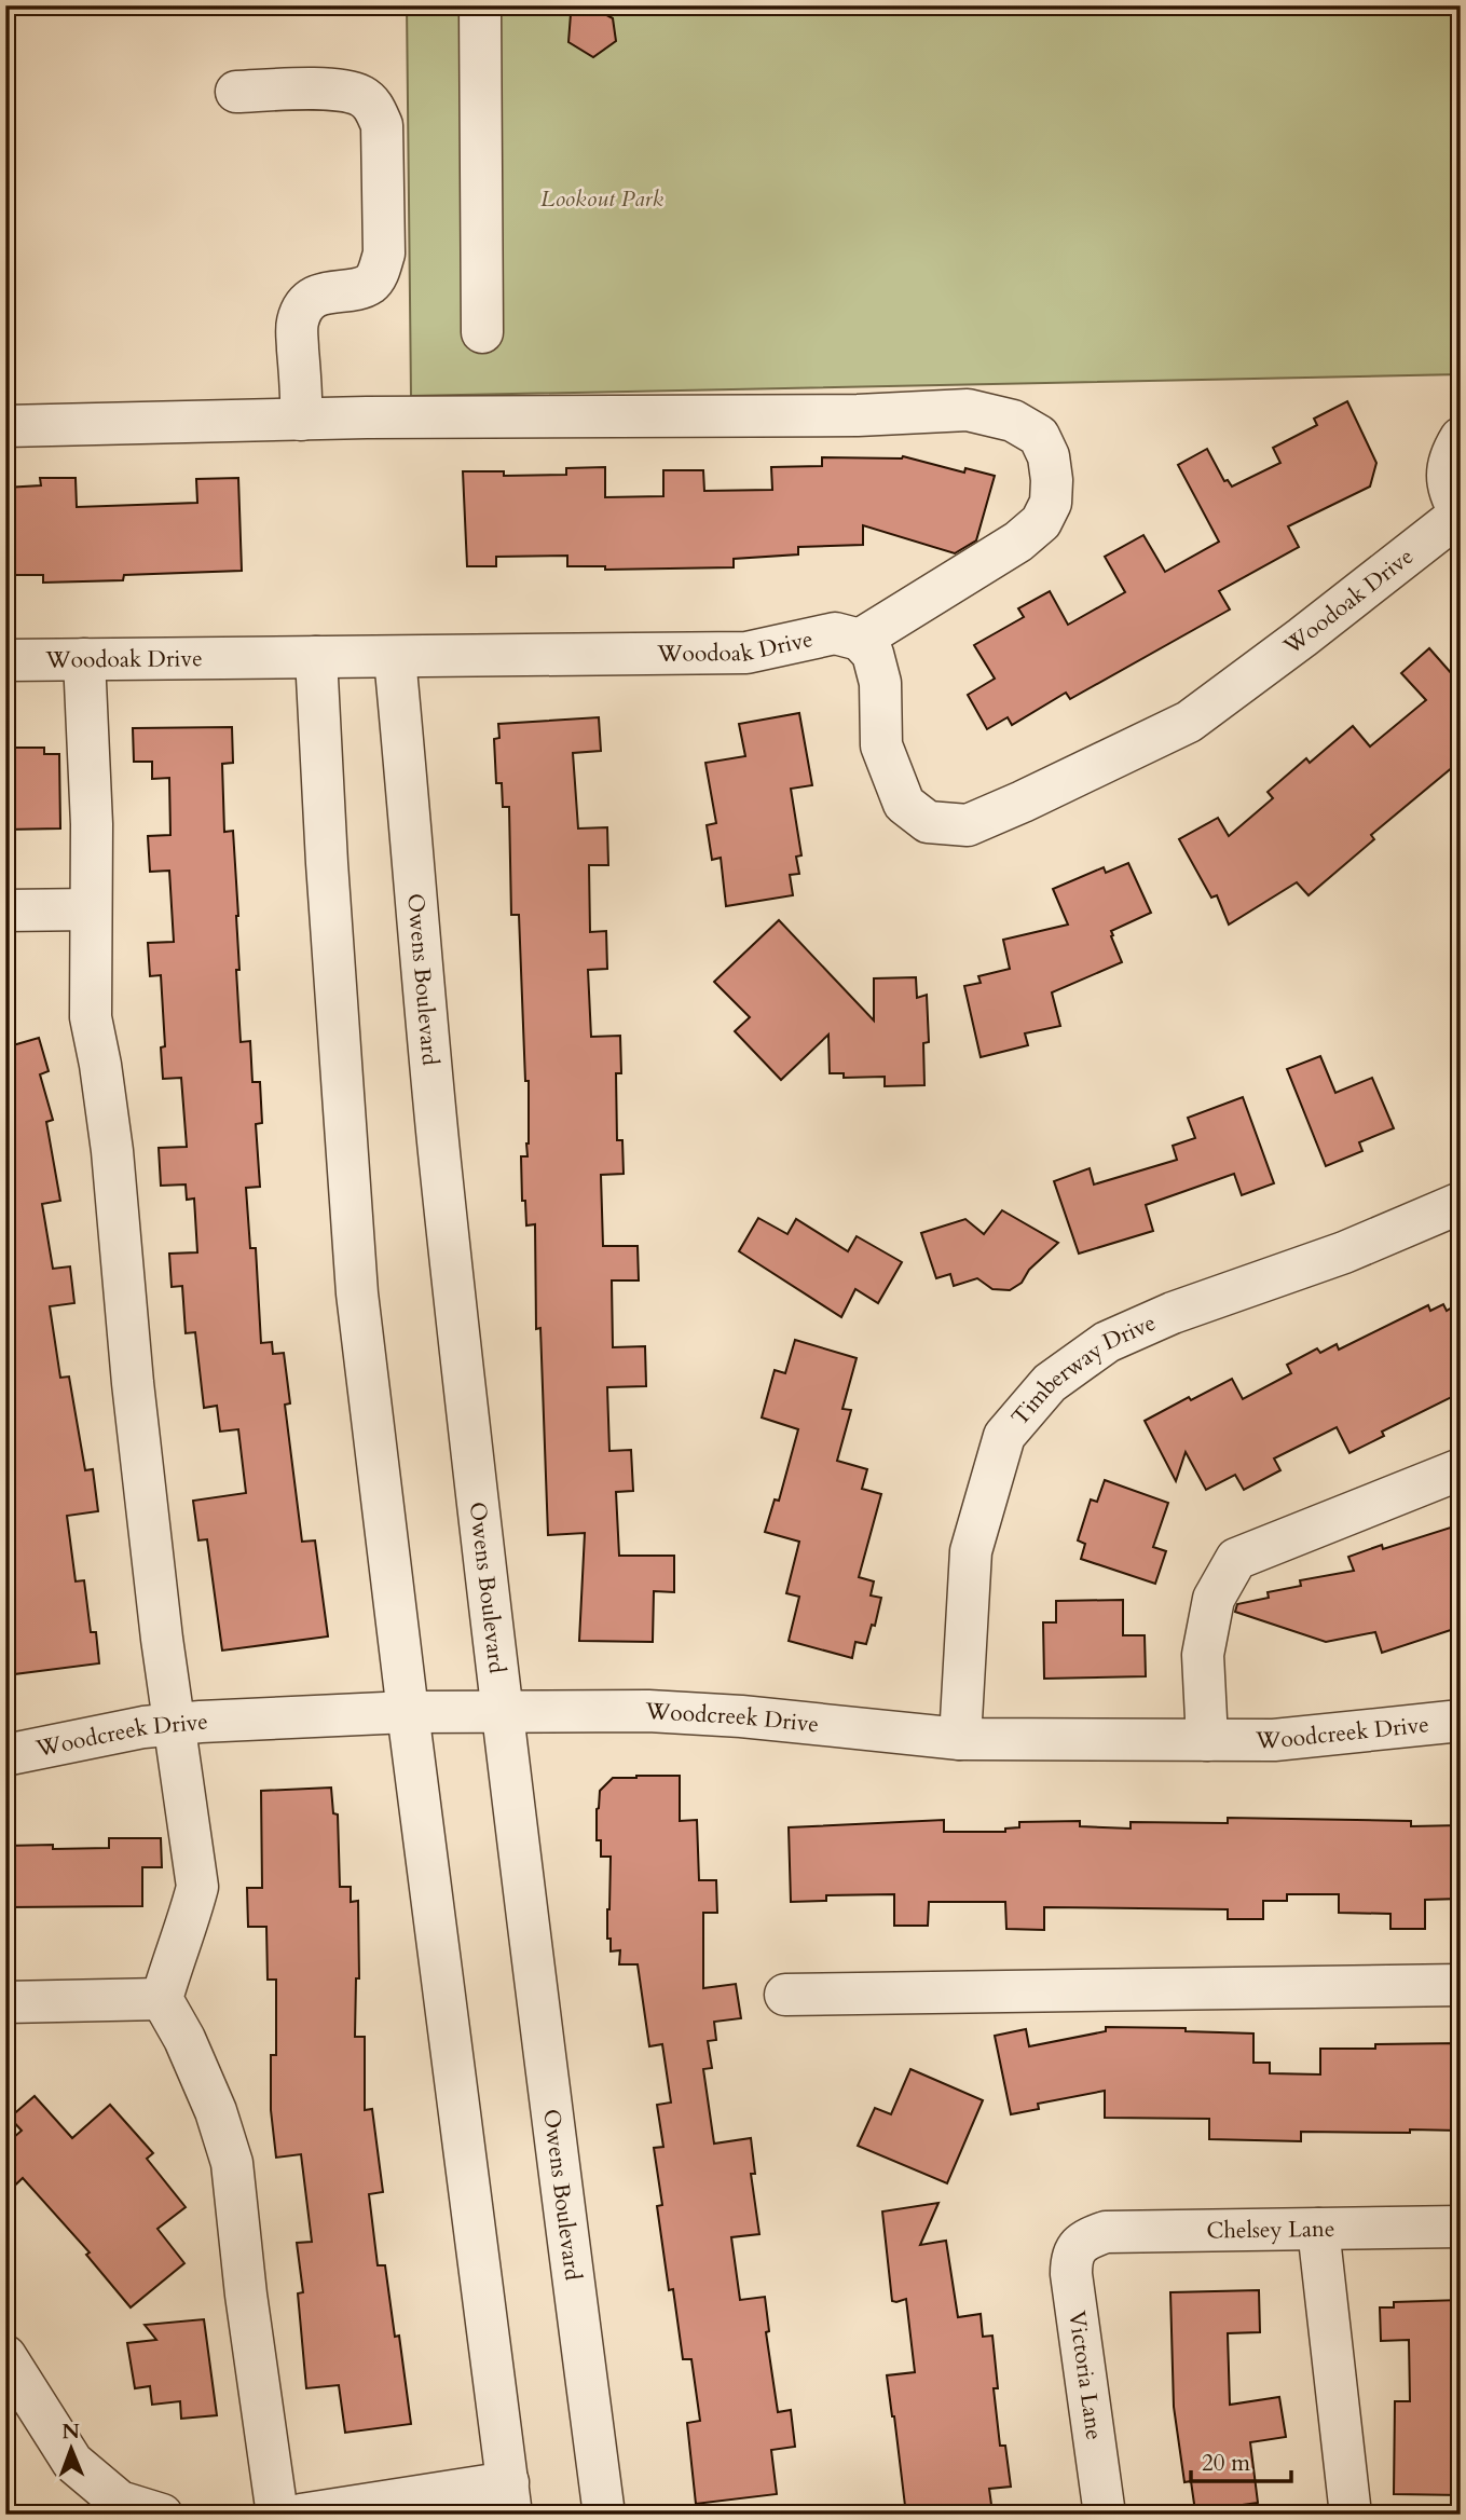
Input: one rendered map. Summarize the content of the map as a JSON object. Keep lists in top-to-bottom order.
{
  "streets": {
    "street": [
      "Woodoak Drive",
      "Owens Boulevard",
      "Timberway Drive",
      "Woodcreek Drive",
      "Chelsey Lane",
      "Victoria Lane"
    ]
  },
  "crossings": [
    ["Woodoak Drive", "Owens Boulevard"],
    ["Owens Boulevard", "Woodcreek Drive"],
    ["Timberway Drive", "Woodcreek Drive"],
    ["Chelsey Lane", "Victoria Lane"]
  ],
  "parks": ["Lookout Park"],
  "scale_bar": "20 m",
  "north": "top"
}
